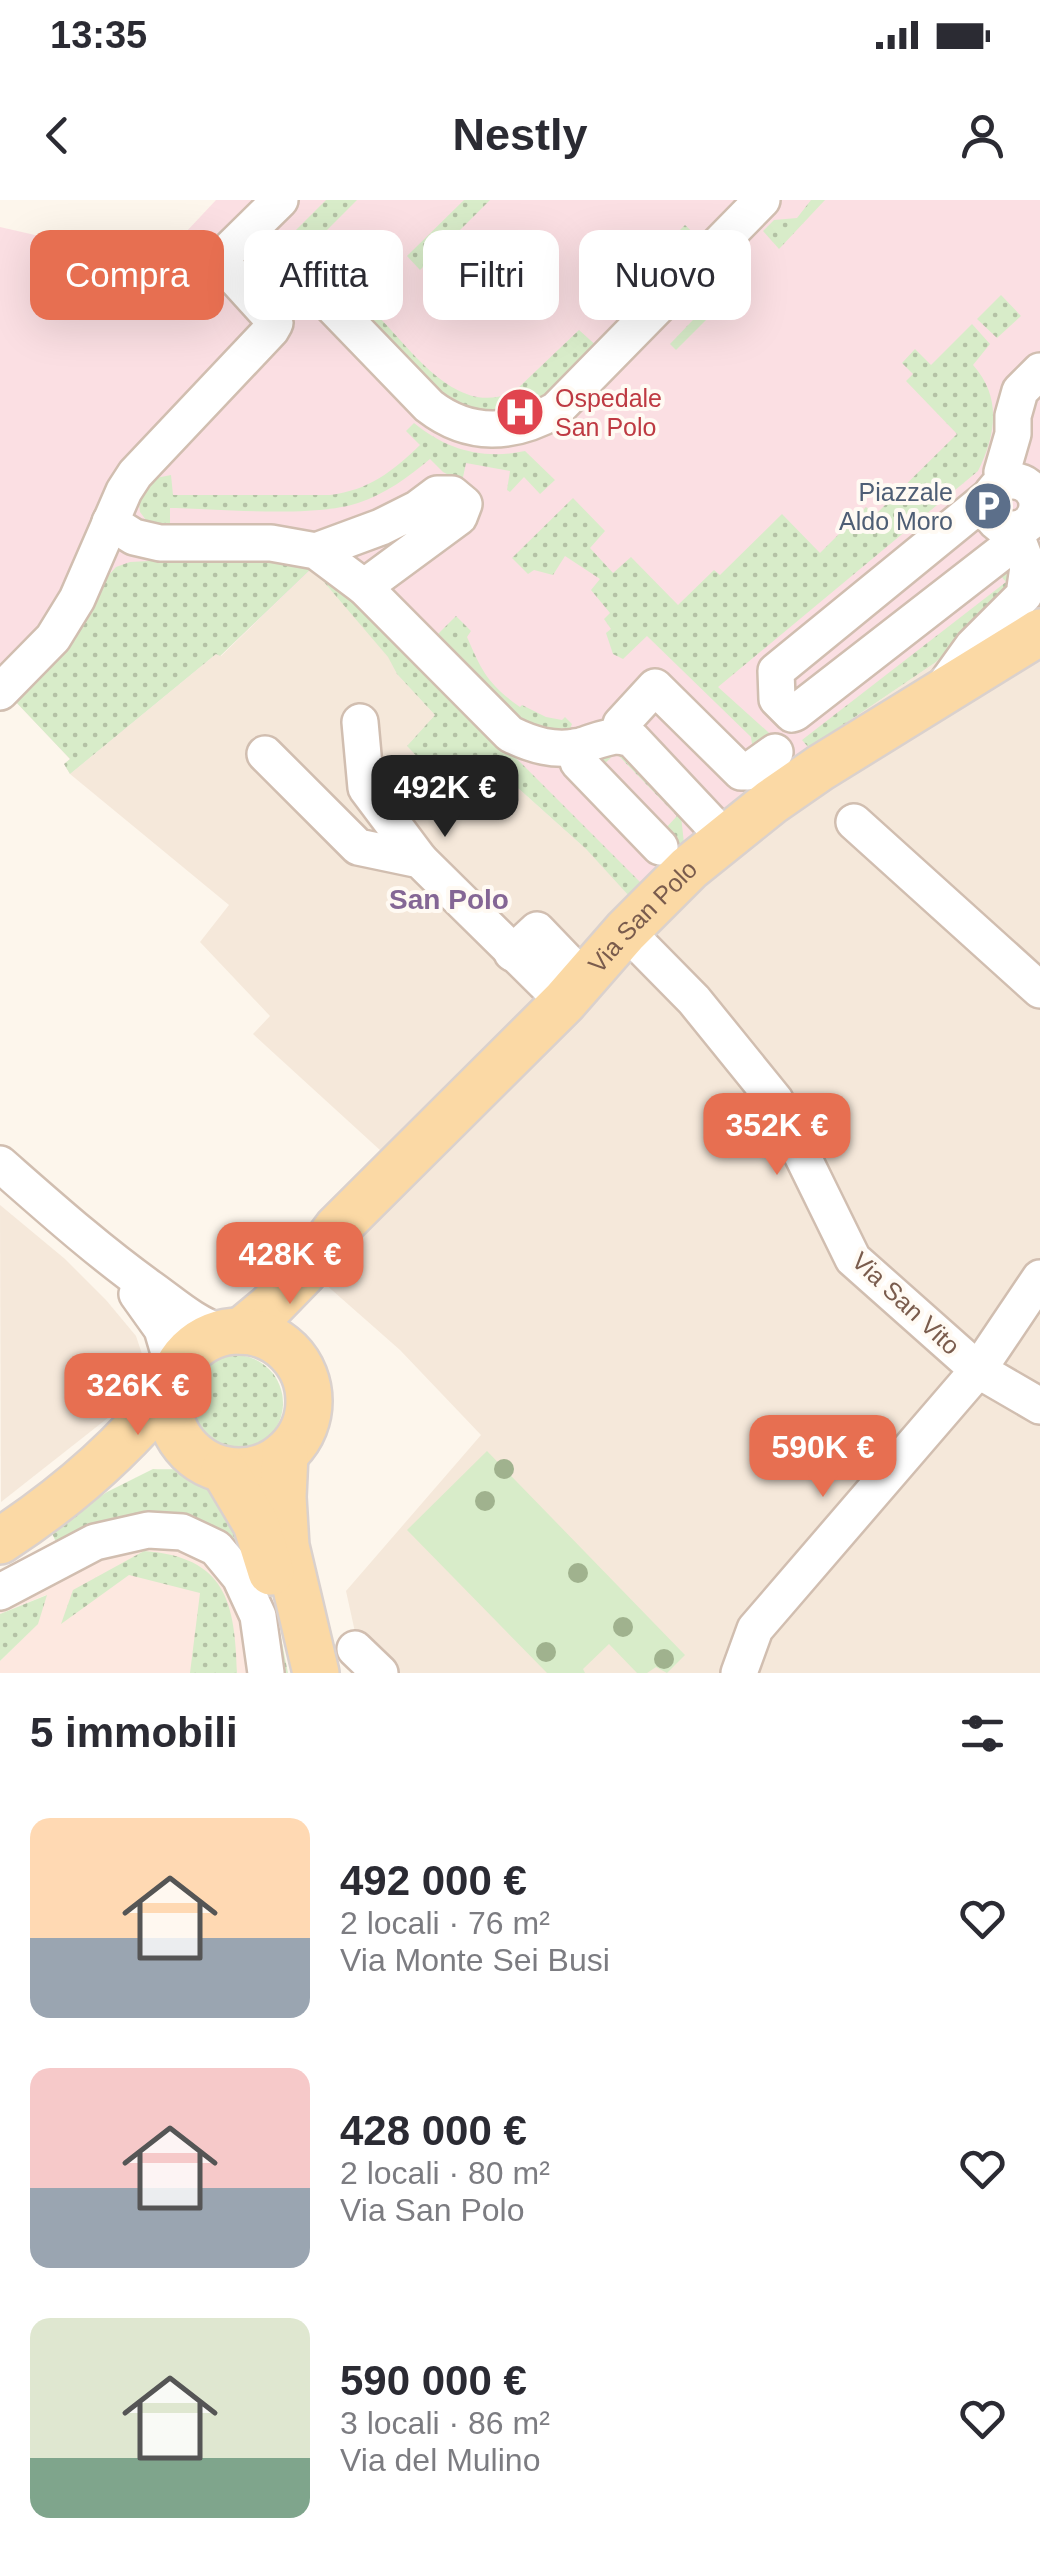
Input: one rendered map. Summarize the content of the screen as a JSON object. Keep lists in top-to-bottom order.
{
  "streets": {
    "main road": ["Via San Polo"],
    "street": ["Via San Vito"]
  },
  "crossings": [
    ["Via San Polo", "Via San Vito"]
  ],
  "districts": ["San Polo"],
  "places": {
    "hospital": ["Ospedale San Polo"],
    "parking": ["Piazzale Aldo Moro"]
  },
  "page": {
    "status": "13:35",
    "header": "Nestly",
    "chip": [
      "Compra",
      "Affitta",
      "Filtri",
      "Nuovo"
    ],
    "price": [
      "492K €",
      "352K €",
      "428K €",
      "326K €",
      "590K €"
    ],
    "heading": "5 immobili",
    "list": [
      {
        "name": "492 000 €",
        "note": "2 locali · 76 m² · Via Monte Sei Busi"
      },
      {
        "name": "428 000 €",
        "note": "2 locali · 80 m² · Via San Polo"
      },
      {
        "name": "590 000 €",
        "note": "3 locali · 86 m² · Via del Mulino"
      }
    ]
  }
}
